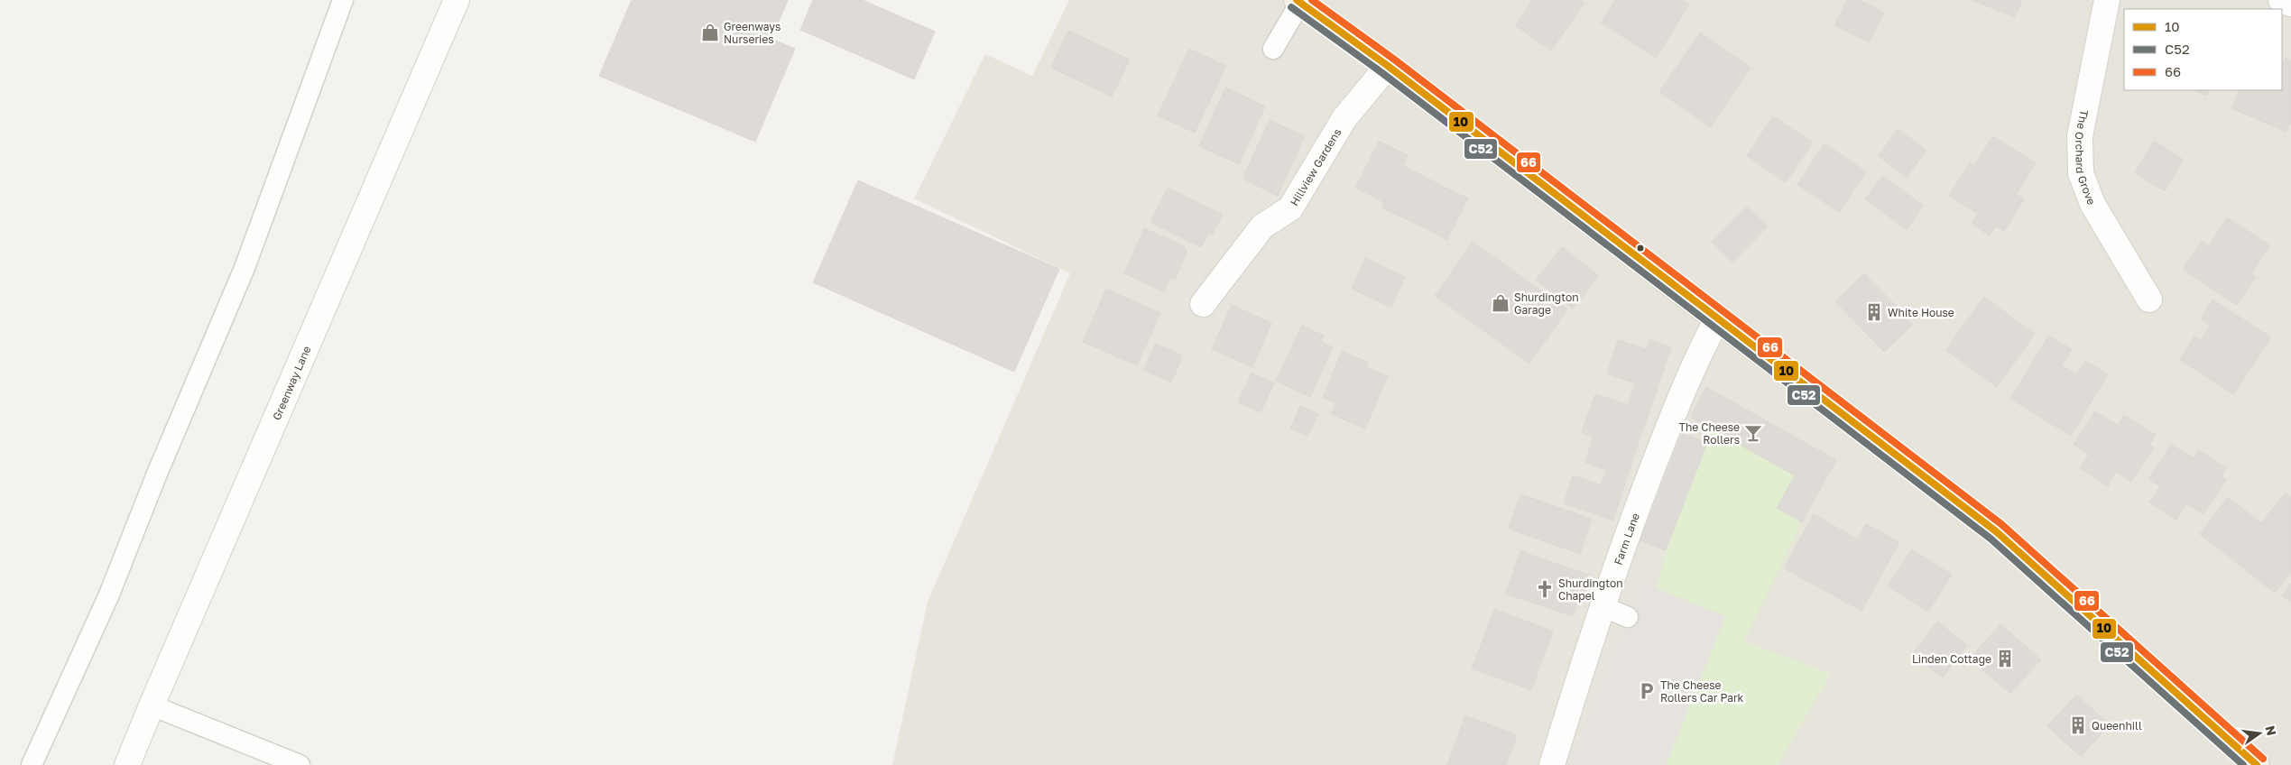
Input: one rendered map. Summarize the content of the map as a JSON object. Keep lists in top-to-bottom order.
{
  "streets": {
    "street": [
      "The Orchard Grove",
      "Hillview Gardens",
      "Greenway Lane",
      "Farm Lane"
    ]
  },
  "places": {
    "shop": ["Greenways Nurseries", "Shurdington Garage"],
    "building": ["White House", "Linden Cottage", "Queenhill"],
    "bar": ["The Cheese Rollers"],
    "church": ["Shurdington Chapel"],
    "parking": ["The Cheese Rollers Car Park"]
  },
  "lines": ["transit line 10", "transit line 66", "transit line C52"],
  "legend": ["10", "C52", "66"],
  "north": "right"
}
